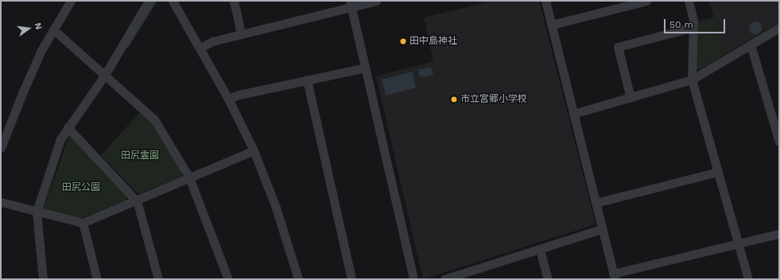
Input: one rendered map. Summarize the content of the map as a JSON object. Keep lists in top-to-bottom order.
{
  "parks": ["田尻霊園", "田尻公園"],
  "places": ["田中島神社", "市立宮郷小学校"],
  "scale_bar": "50 m",
  "north": "right"
}
